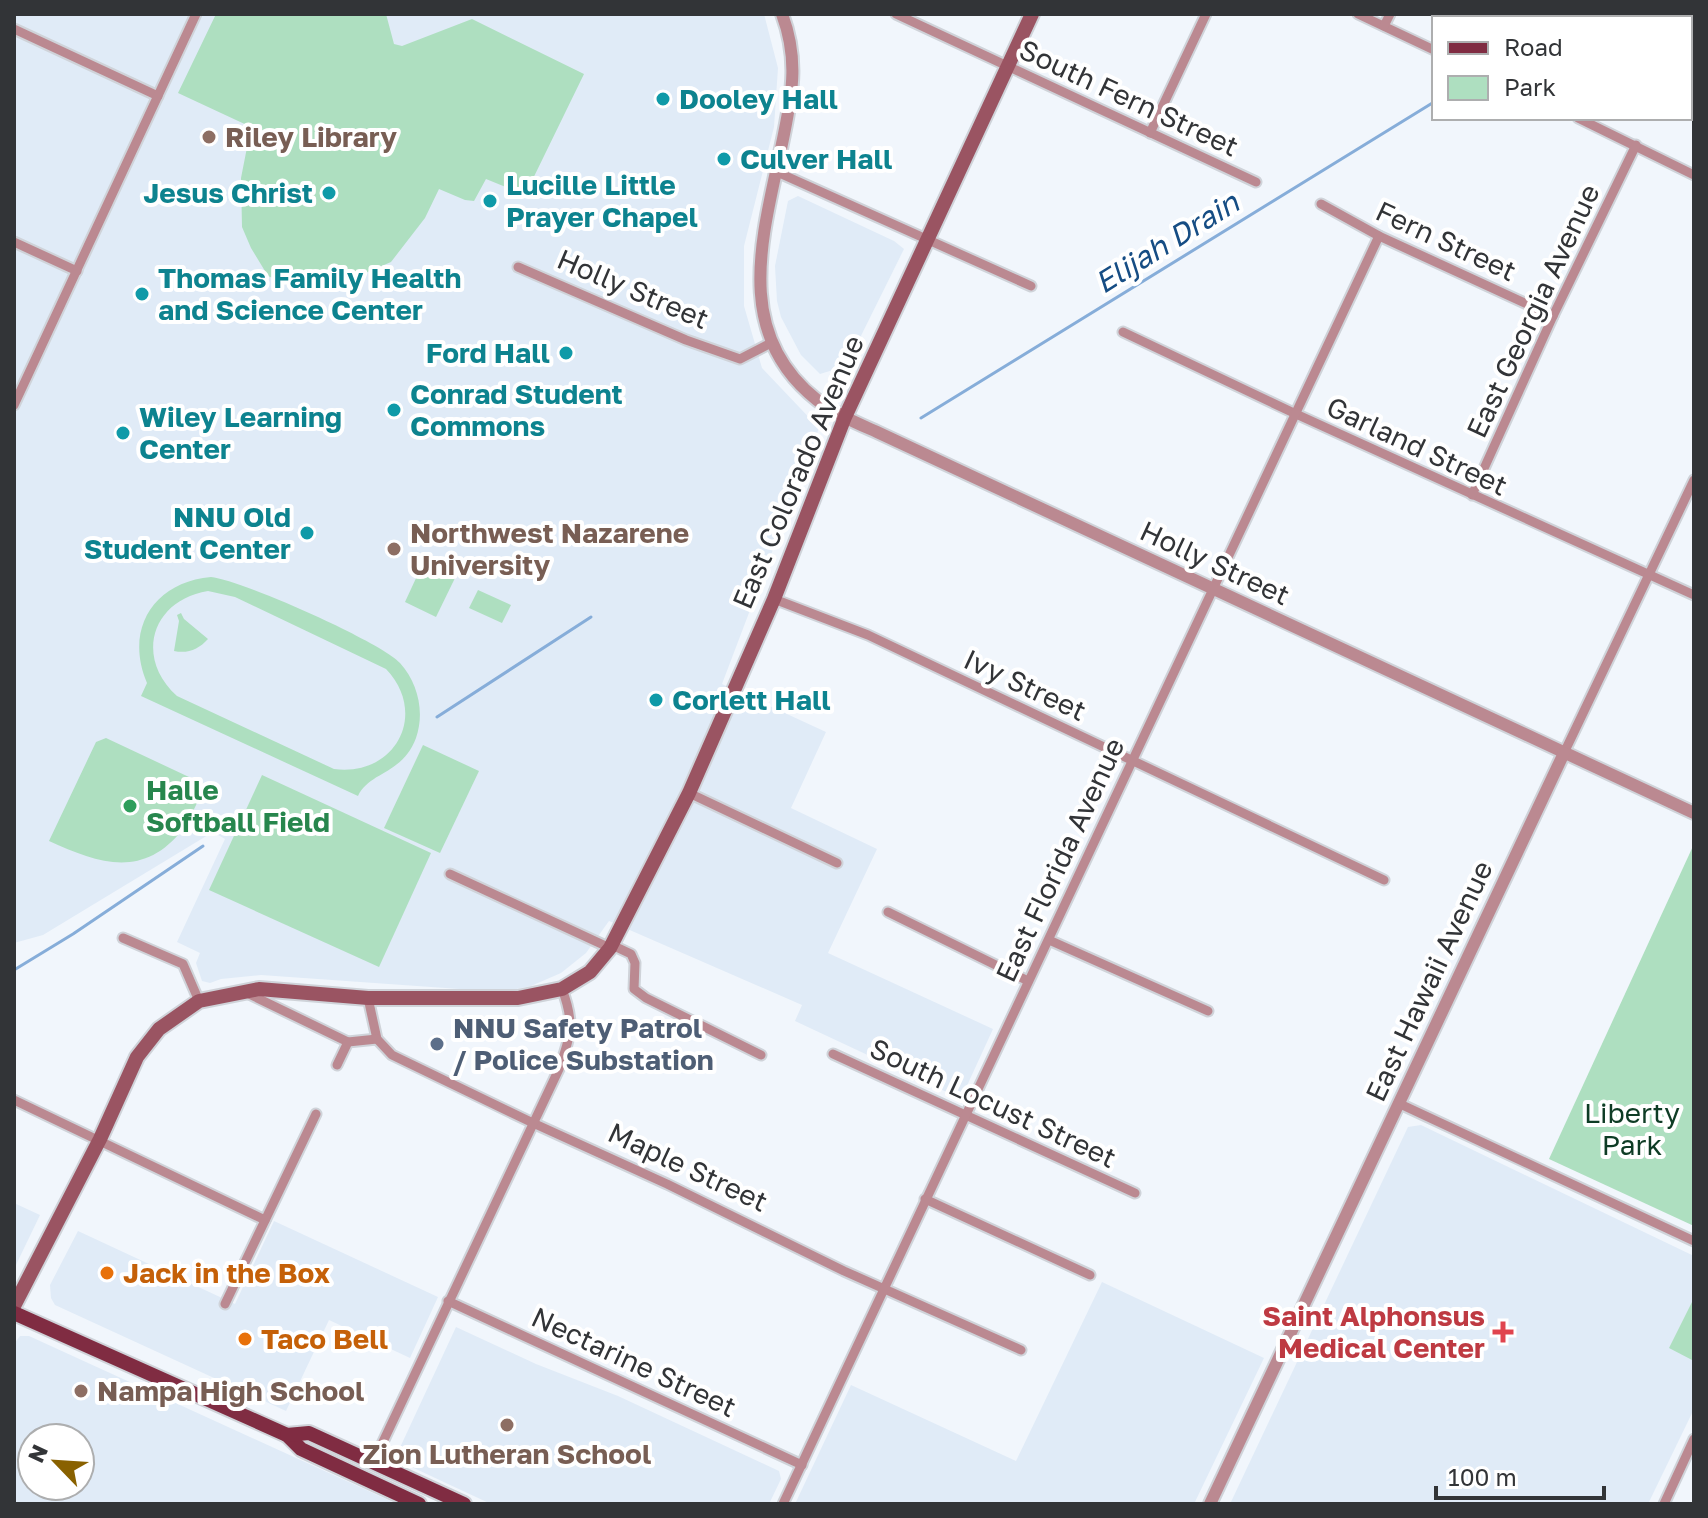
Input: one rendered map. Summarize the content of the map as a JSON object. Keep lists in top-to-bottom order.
{
  "streets": {
    "main road": ["East Colorado Avenue"],
    "street": [
      "South Fern Street",
      "Fern Street",
      "Holly Street",
      "East Georgia Avenue",
      "Garland Street",
      "Ivy Street",
      "East Florida Avenue",
      "East Hawaii Avenue",
      "South Locust Street",
      "Maple Street",
      "Nectarine Street"
    ]
  },
  "crossings": [
    ["South Fern Street", "East Colorado Avenue"],
    ["Fern Street", "East Georgia Avenue"],
    ["Fern Street", "East Florida Avenue"],
    ["Holly Street", "East Colorado Avenue"],
    ["Holly Street", "East Florida Avenue"],
    ["Holly Street", "East Hawaii Avenue"],
    ["East Georgia Avenue", "Garland Street"],
    ["Garland Street", "East Florida Avenue"],
    ["Garland Street", "East Hawaii Avenue"],
    ["East Colorado Avenue", "Ivy Street"],
    ["Ivy Street", "East Florida Avenue"],
    ["East Florida Avenue", "South Locust Street"],
    ["East Florida Avenue", "Maple Street"],
    ["East Florida Avenue", "Nectarine Street"]
  ],
  "water": ["Elijah Drain"],
  "parks": ["Liberty Park"],
  "places": {
    "other": [
      "Dooley Hall",
      "Riley Library",
      "Culver Hall",
      "Jesus Christ",
      "Lucille Little Prayer Chapel",
      "Thomas Family Health and Science Center",
      "Ford Hall",
      "Conrad Student Commons",
      "Wiley Learning Center",
      "NNU Old Student Center",
      "Northwest Nazarene University",
      "Corlett Hall",
      "Halle Softball Field",
      "NNU Safety Patrol / Police Substation",
      "Jack in the Box",
      "Taco Bell",
      "Nampa High School",
      "Zion Lutheran School"
    ],
    "health": ["Saint Alphonsus Medical Center"]
  },
  "legend": ["Road", "Park"],
  "scale_bar": "100 m",
  "north": "top left"
}
